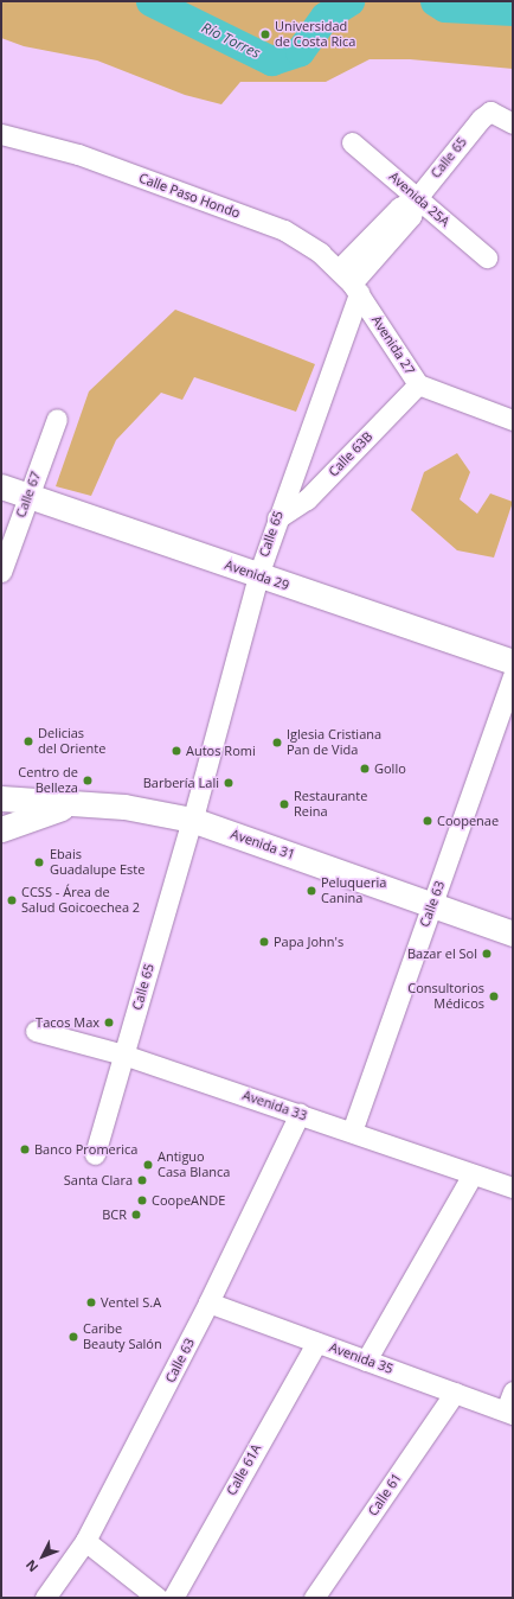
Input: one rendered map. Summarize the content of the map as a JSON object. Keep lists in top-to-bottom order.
{
  "streets": {
    "main road": ["Avenida 29", "Avenida 31"],
    "street": [
      "Calle 65",
      "Calle Paso Hondo",
      "Avenida 25A",
      "Avenida 27",
      "Calle 63B",
      "Calle 67",
      "Calle 63",
      "Avenida 33",
      "Avenida 35",
      "Calle 61A",
      "Calle 61"
    ]
  },
  "crossings": [
    ["Calle 65", "Calle Paso Hondo"],
    ["Calle 65", "Avenida 25A"],
    ["Calle 65", "Avenida 27"],
    ["Calle 65", "Calle 63B"],
    ["Calle 65", "Avenida 29"],
    ["Calle 65", "Avenida 31"],
    ["Calle 65", "Avenida 33"],
    ["Calle Paso Hondo", "Avenida 27"],
    ["Avenida 27", "Calle 63B"],
    ["Calle 67", "Avenida 29"],
    ["Avenida 31", "Calle 63"],
    ["Calle 63", "Avenida 33"],
    ["Calle 63", "Avenida 35"],
    ["Avenida 35", "Calle 61A"],
    ["Avenida 35", "Calle 61"]
  ],
  "water": ["Río Torres"],
  "places": [
    "Universidad de Costa Rica",
    "Delicias del Oriente",
    "Iglesia Cristiana Pan de Vida",
    "Autos Romi",
    "Gollo",
    "Centro de Belleza",
    "Barbería Lali",
    "Restaurante Reina",
    "Coopenae",
    "Ebais Guadalupe Este",
    "Peluqueria Canina",
    "CCSS - Área de Salud Goicoechea 2",
    "Papa John's",
    "Bazar el Sol",
    "Consultorios Médicos",
    "Tacos Max",
    "Banco Promerica",
    "Antiguo Casa Blanca",
    "Santa Clara",
    "CoopeANDE",
    "BCR",
    "Ventel S.A",
    "Caribe Beauty Salón"
  ],
  "north": "bottom left"
}
